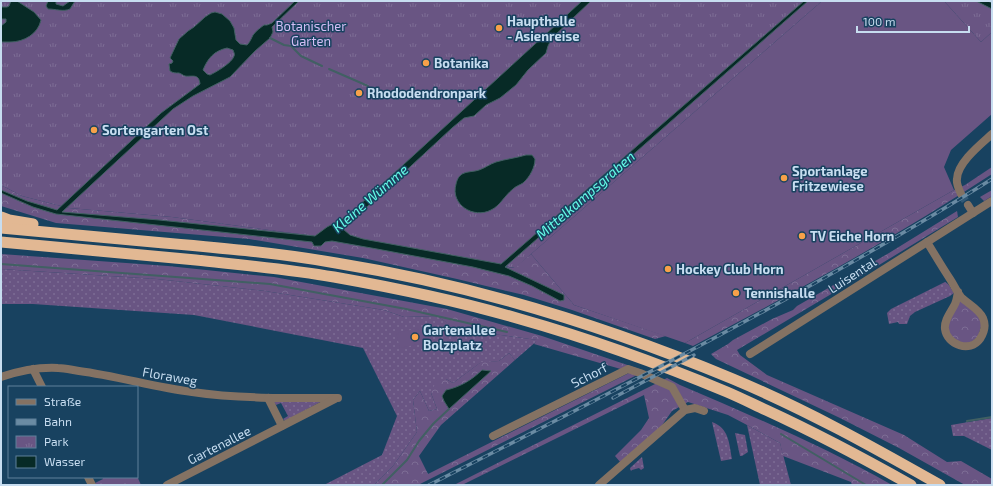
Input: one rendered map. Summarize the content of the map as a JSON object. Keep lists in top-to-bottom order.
{
  "streets": {
    "street": [
      "Luisental",
      "Schorf",
      "Floraweg",
      "Gartenallee"
    ]
  },
  "crossings": [
    ["Floraweg", "Gartenallee"]
  ],
  "water": ["Mittelkampsgraben", "Kleine Wümme"],
  "parks": ["Botanischer Garten"],
  "places": [
    "Haupthalle - Asienreise",
    "Botanika",
    "Rhododendronpark",
    "Sortengarten Ost",
    "Sportanlage Fritzewiese",
    "TV Eiche Horn",
    "Hockey Club Horn",
    "Tennishalle",
    "Gartenallee Bolzplatz"
  ],
  "legend": [
    "Straße",
    "Bahn",
    "Park",
    "Wasser"
  ],
  "scale_bar": "100 m"
}
